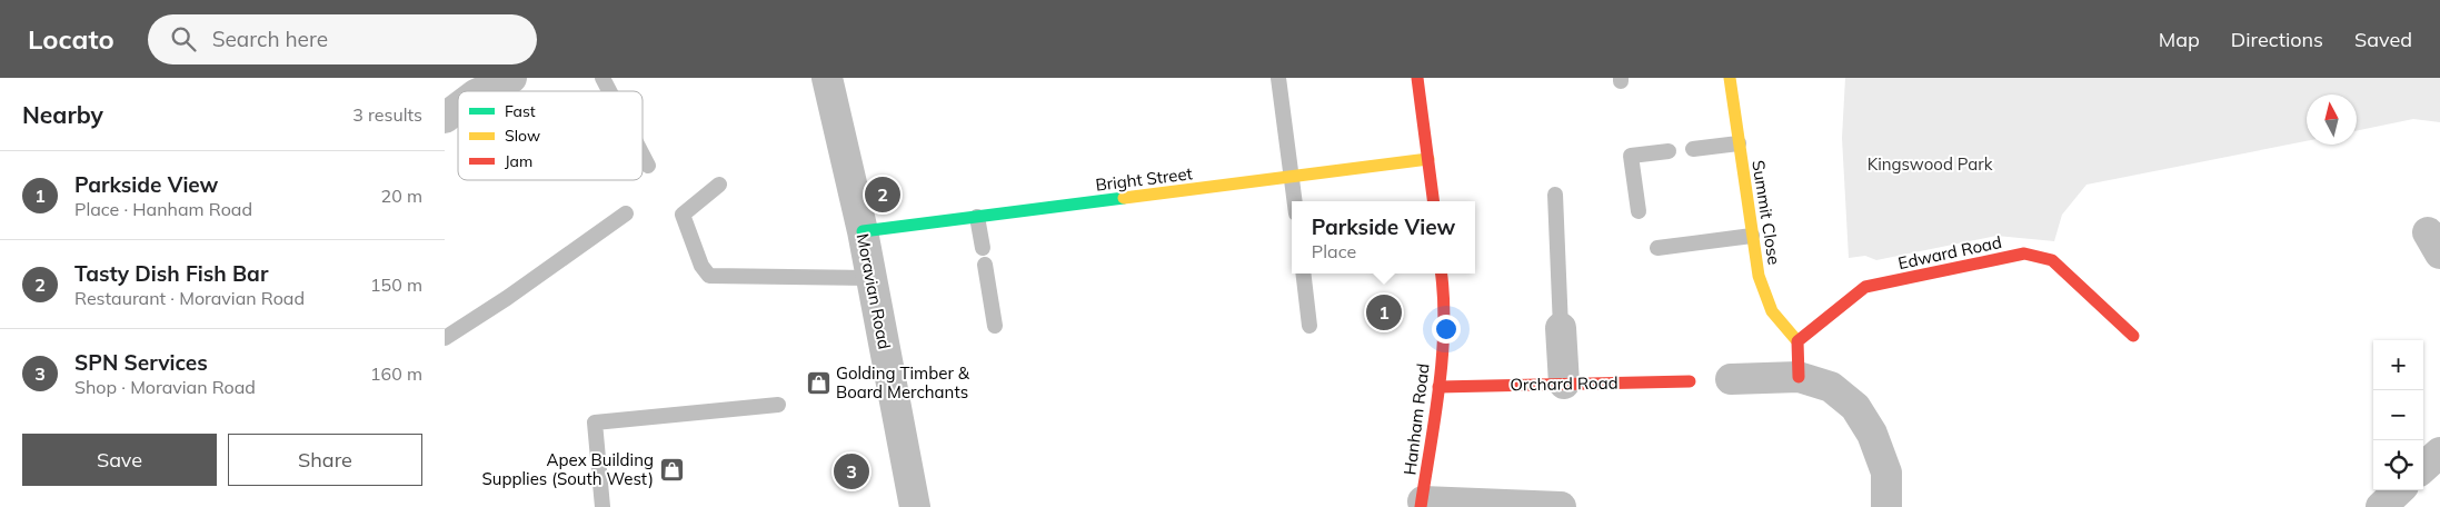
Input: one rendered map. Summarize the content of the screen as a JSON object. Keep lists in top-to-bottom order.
{
  "streets": {
    "street": [
      "Bright Street",
      "Summit Close",
      "Edward Road",
      "Moravian Road",
      "Orchard Road",
      "Hanham Road"
    ]
  },
  "crossings": [
    ["Bright Street", "Moravian Road"],
    ["Summit Close", "Edward Road"],
    ["Orchard Road", "Hanham Road"]
  ],
  "parks": ["Kingswood Park"],
  "places": {
    "shop": ["Golding Timber & Board Merchants", "Apex Building Supplies (South West)"]
  },
  "legend": ["Fast", "Slow", "Jam"],
  "north": "top",
  "page": {
    "header": "Locato",
    "search": "Search here",
    "nav": ["Map", "Directions", "Saved"],
    "heading": ["Nearby", "3 results"],
    "list": [
      {
        "mark": "1",
        "name": "Parkside View",
        "note": "Place · Hanham Road",
        "value": "20 m"
      },
      {
        "mark": "2",
        "name": "Tasty Dish Fish Bar",
        "note": "Restaurant · Moravian Road",
        "value": "150 m"
      },
      {
        "mark": "3",
        "name": "SPN Services",
        "note": "Shop · Moravian Road",
        "value": "160 m"
      }
    ],
    "pins": ["2", "1", "3"],
    "popup": ["Parkside View", "Place"],
    "map_buttons": ["+", "−"],
    "buttons": ["Save", "Share"]
  }
}
